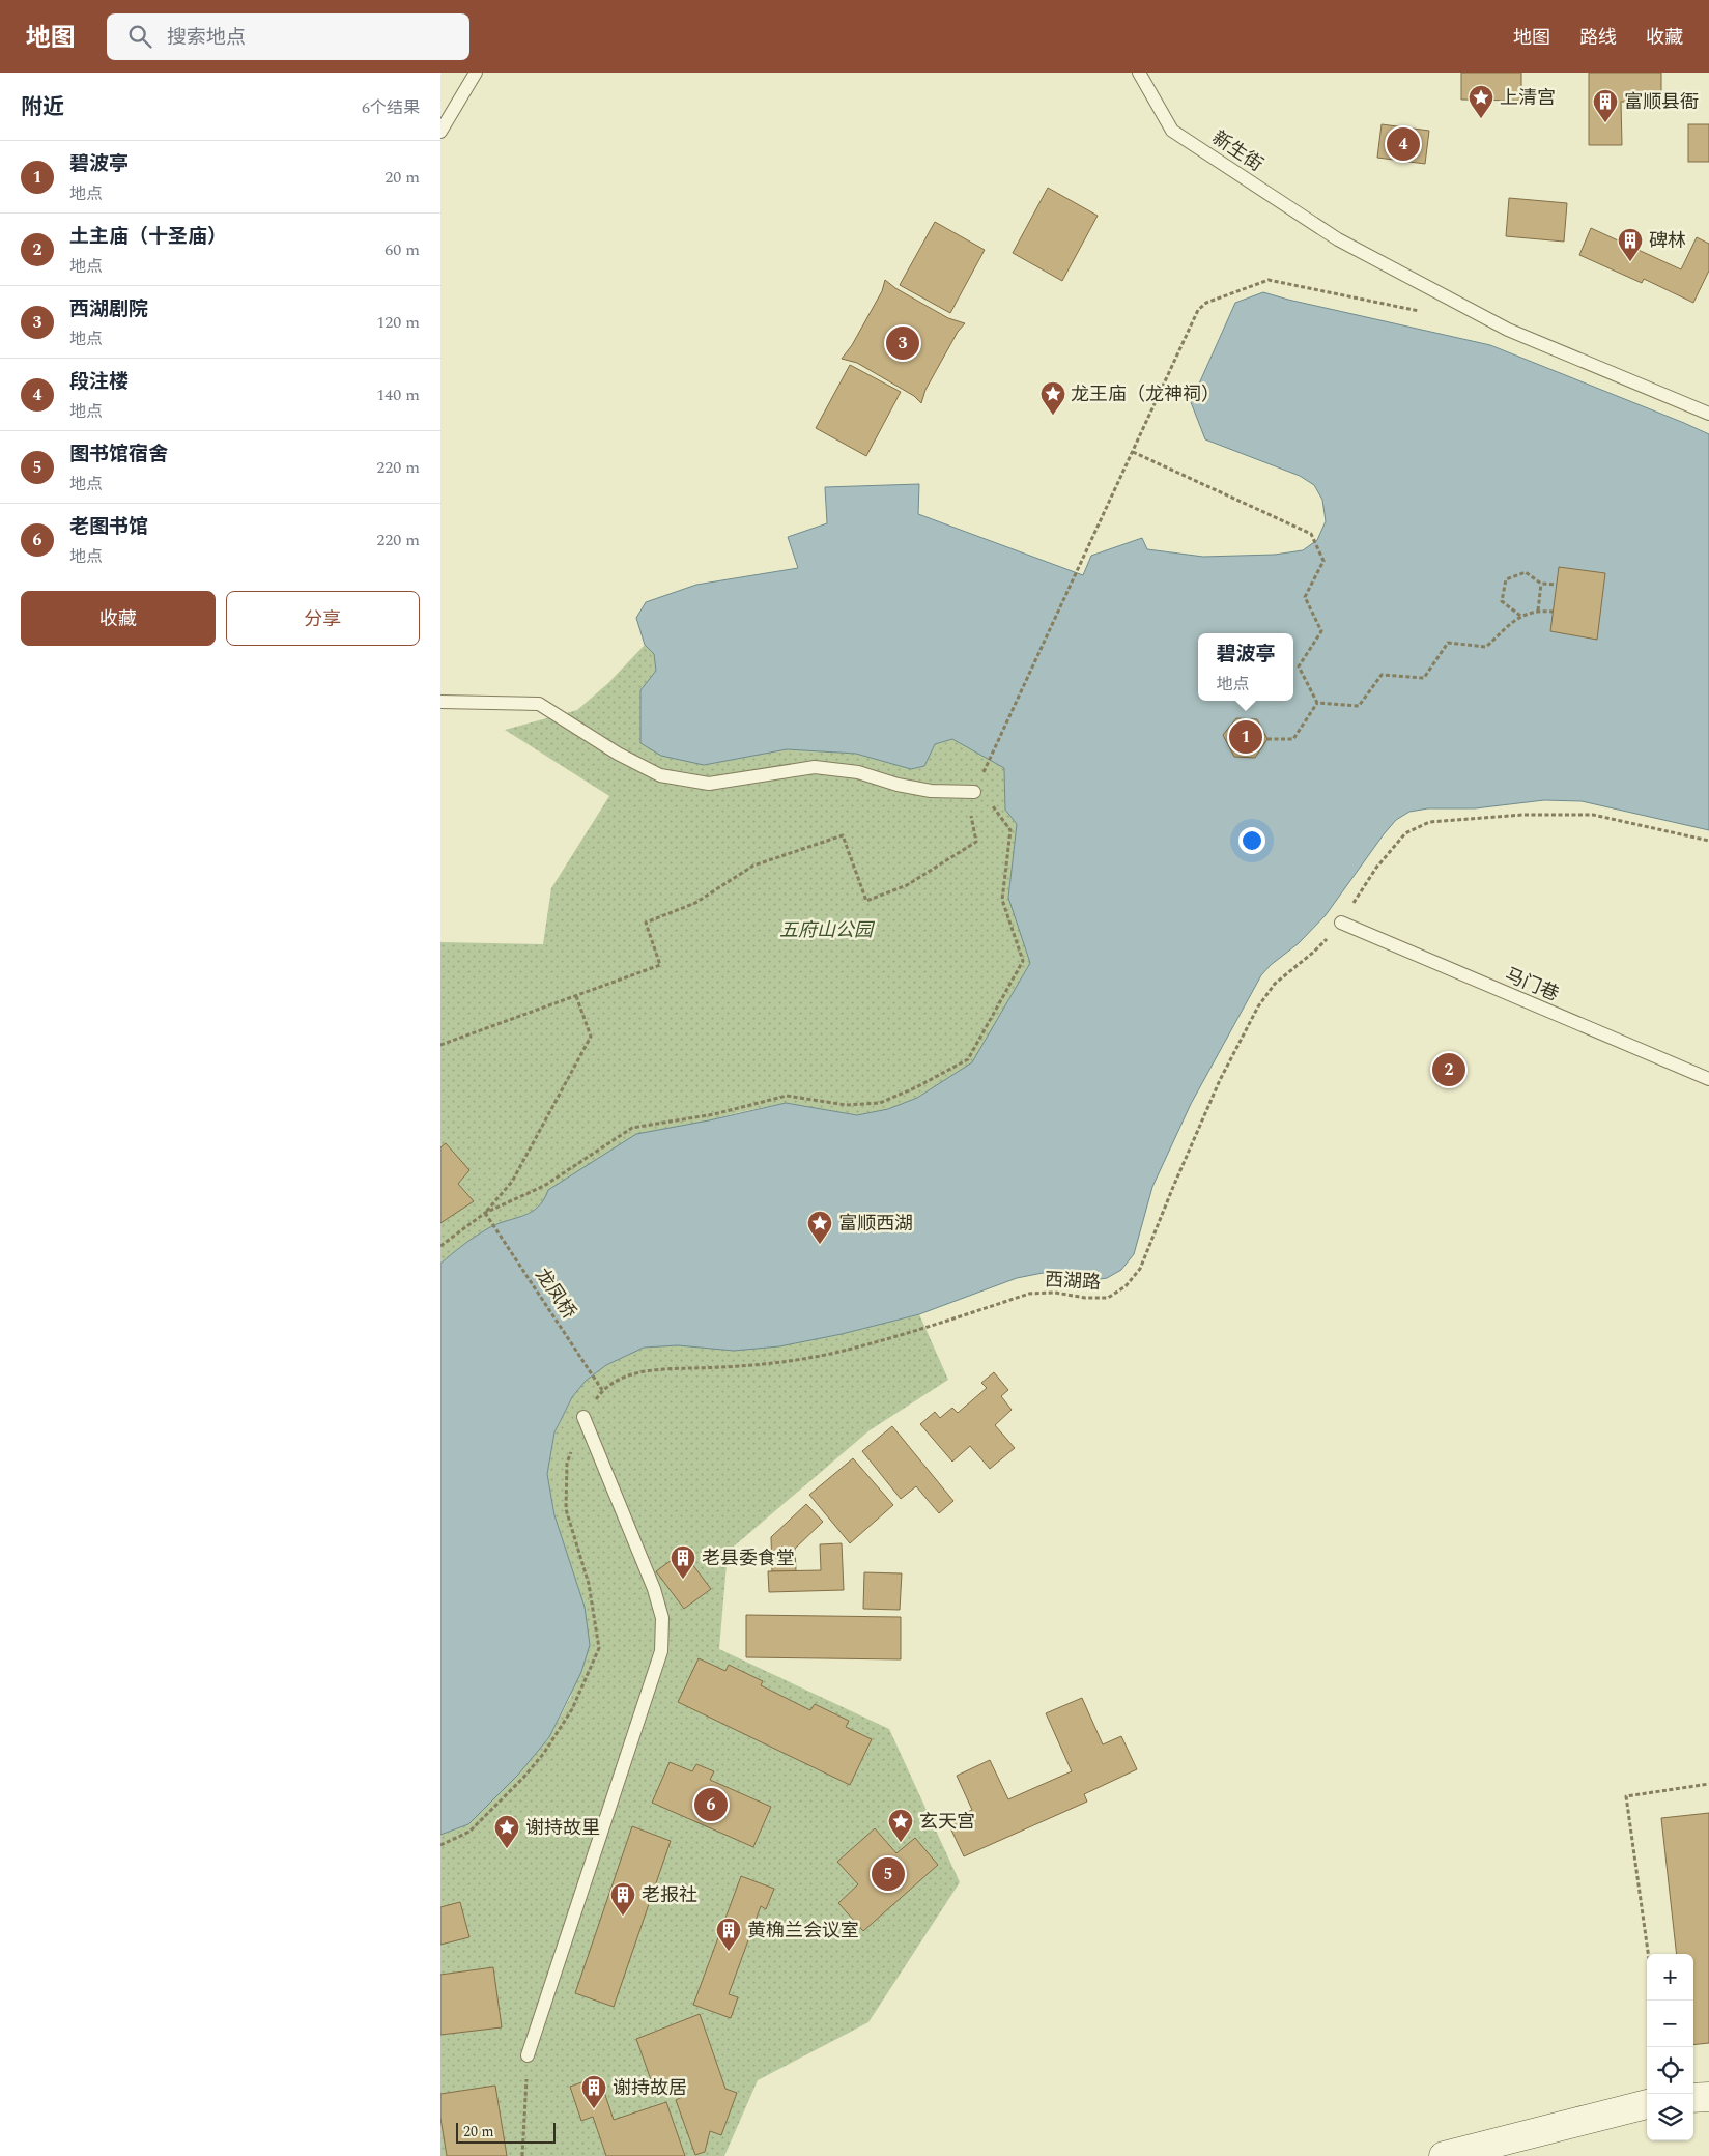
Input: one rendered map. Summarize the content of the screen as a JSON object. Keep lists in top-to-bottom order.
{
  "streets": {
    "lane": ["新生街", "马门巷"],
    "path": ["西湖路", "龙凤桥"]
  },
  "crossings": [
    ["马门巷", "西湖路"],
    ["西湖路", "龙凤桥"]
  ],
  "parks": ["五府山公园"],
  "places": {
    "place": [
      "上清宫",
      "龙王庙（龙神祠）",
      "富顺西湖",
      "玄天宫",
      "谢持故里"
    ],
    "building": [
      "富顺县衙",
      "碑林",
      "老县委食堂",
      "老报社",
      "黄桷兰会议室",
      "谢持故居"
    ]
  },
  "scale_bar": "20 m",
  "page": {
    "header": "地图",
    "search": "搜索地点",
    "nav": ["地图", "路线", "收藏"],
    "heading": ["附近", "6个结果"],
    "pins": [
      "4",
      "3",
      "1",
      "2",
      "6",
      "5"
    ],
    "list": [
      {
        "mark": "1",
        "name": "碧波亭",
        "note": "地点",
        "value": "20 m"
      },
      {
        "mark": "2",
        "name": "土主庙（十圣庙）",
        "note": "地点",
        "value": "60 m"
      },
      {
        "mark": "3",
        "name": "西湖剧院",
        "note": "地点",
        "value": "120 m"
      },
      {
        "mark": "4",
        "name": "段注楼",
        "note": "地点",
        "value": "140 m"
      },
      {
        "mark": "5",
        "name": "图书馆宿舍",
        "note": "地点",
        "value": "220 m"
      },
      {
        "mark": "6",
        "name": "老图书馆",
        "note": "地点",
        "value": "220 m"
      }
    ],
    "buttons": ["收藏", "分享"],
    "popup": ["碧波亭", "地点"],
    "map_buttons": ["+", "−"],
    "scale": "20 m"
  }
}
